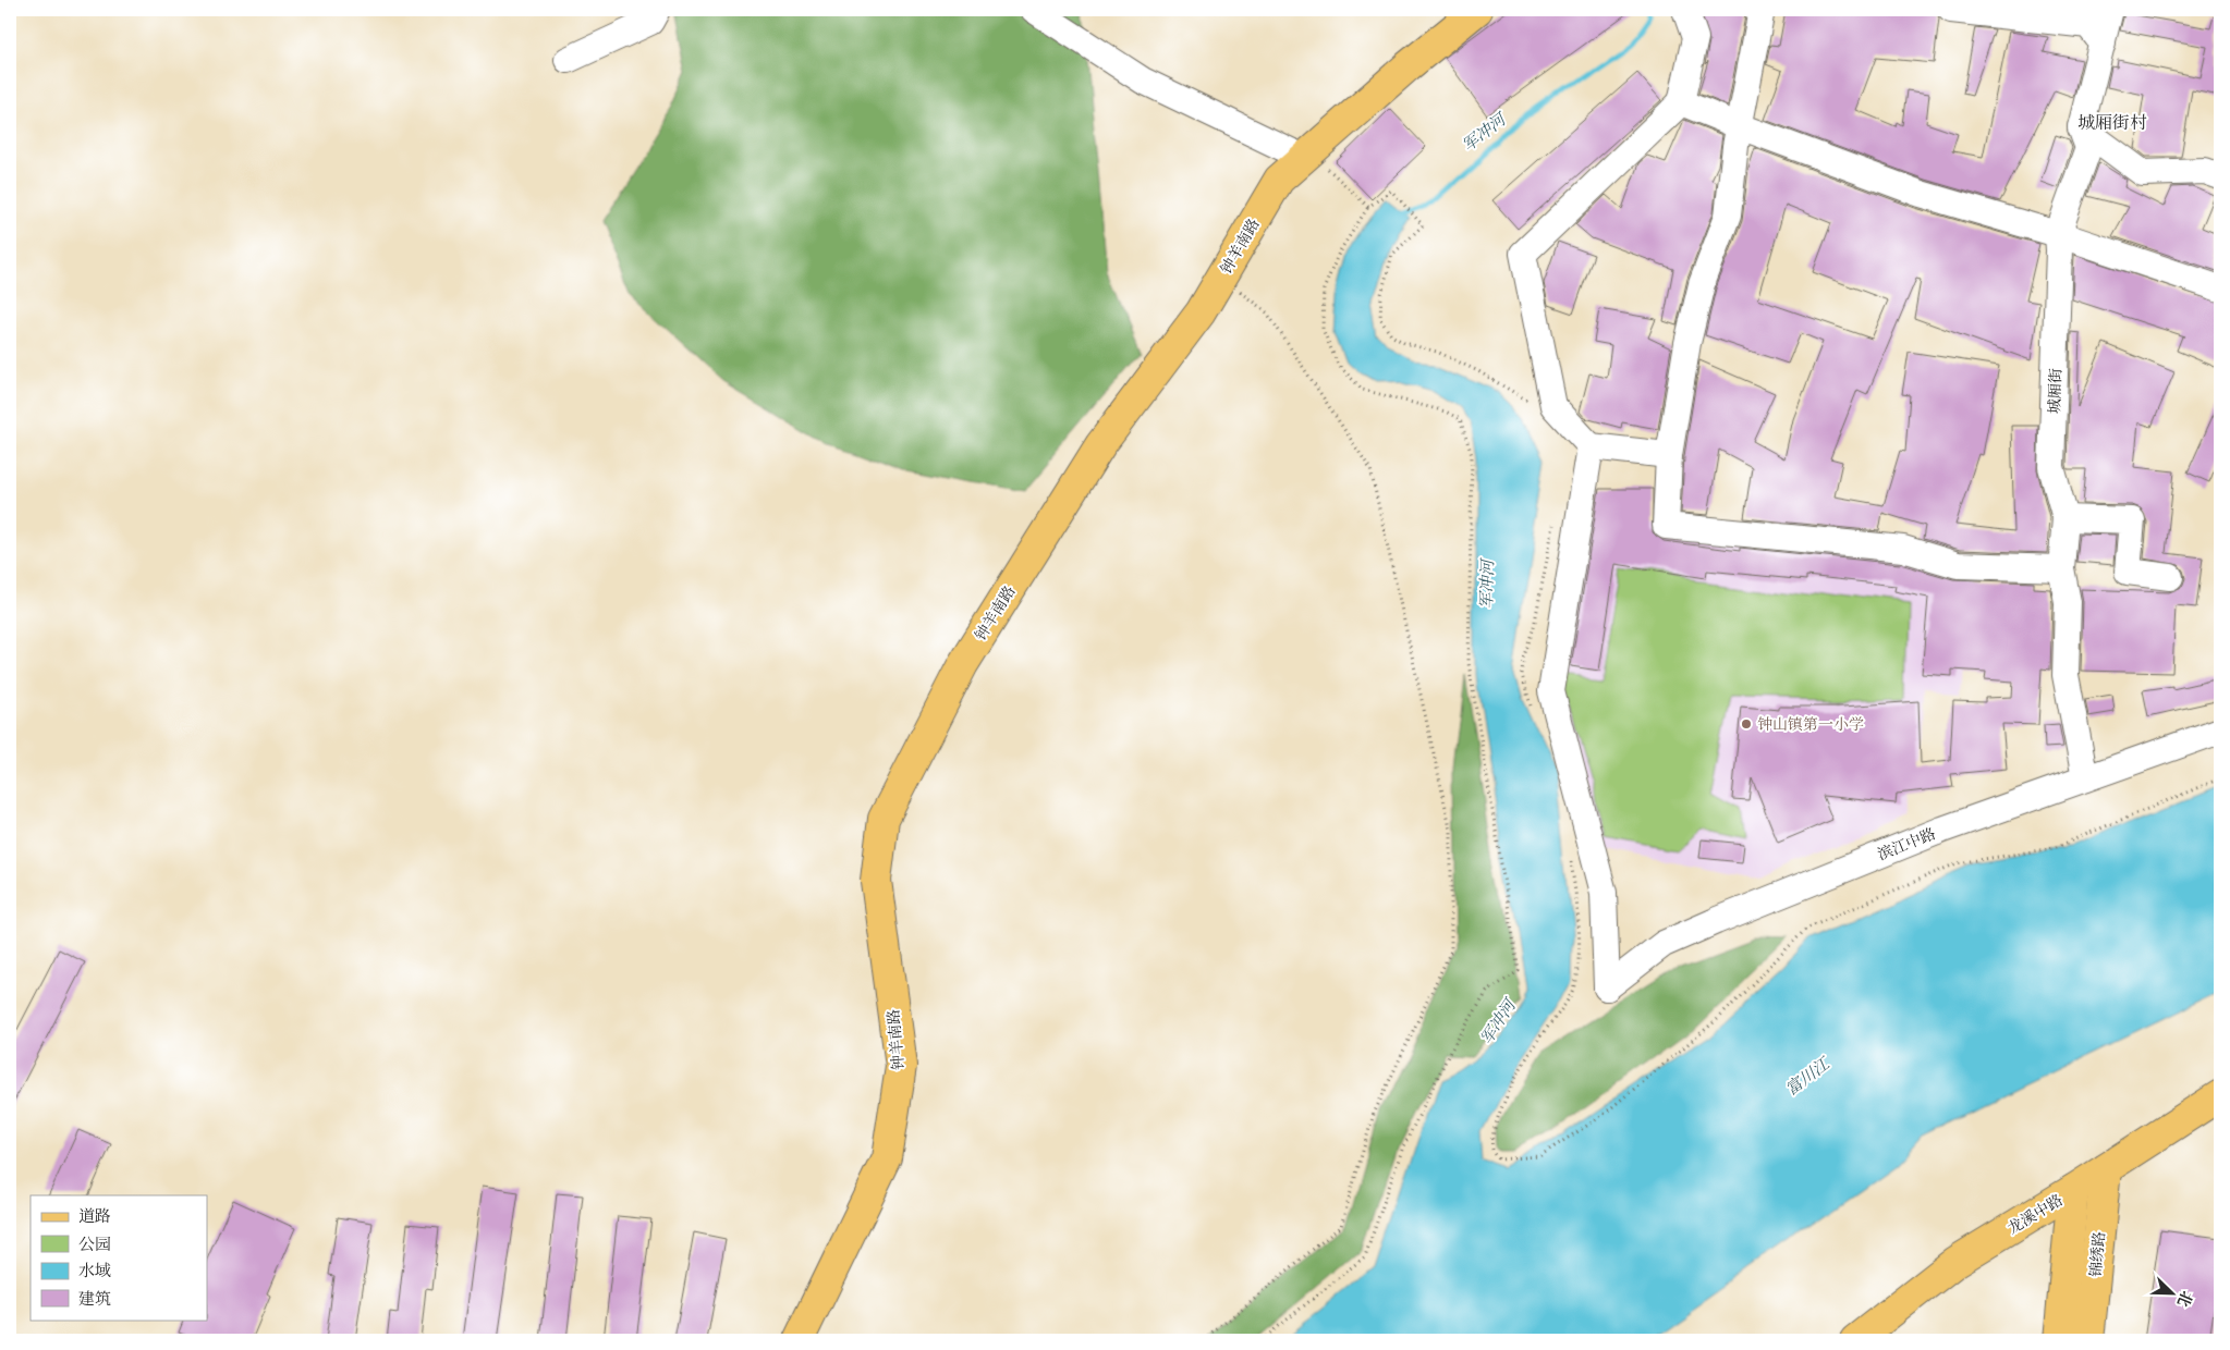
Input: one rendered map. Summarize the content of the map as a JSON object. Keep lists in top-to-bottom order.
{
  "streets": {
    "main road": ["钟羊南路", "龙溪中路", "锦绣路"],
    "street": ["城厢街", "滨江中路"]
  },
  "crossings": [
    ["城厢街", "滨江中路"],
    ["龙溪中路", "锦绣路"]
  ],
  "districts": ["城厢街村"],
  "water": ["军冲河", "富川江"],
  "places": ["钟山镇第一小学"],
  "legend": [
    "道路",
    "公园",
    "水域",
    "建筑"
  ],
  "north": "bottom right"
}
